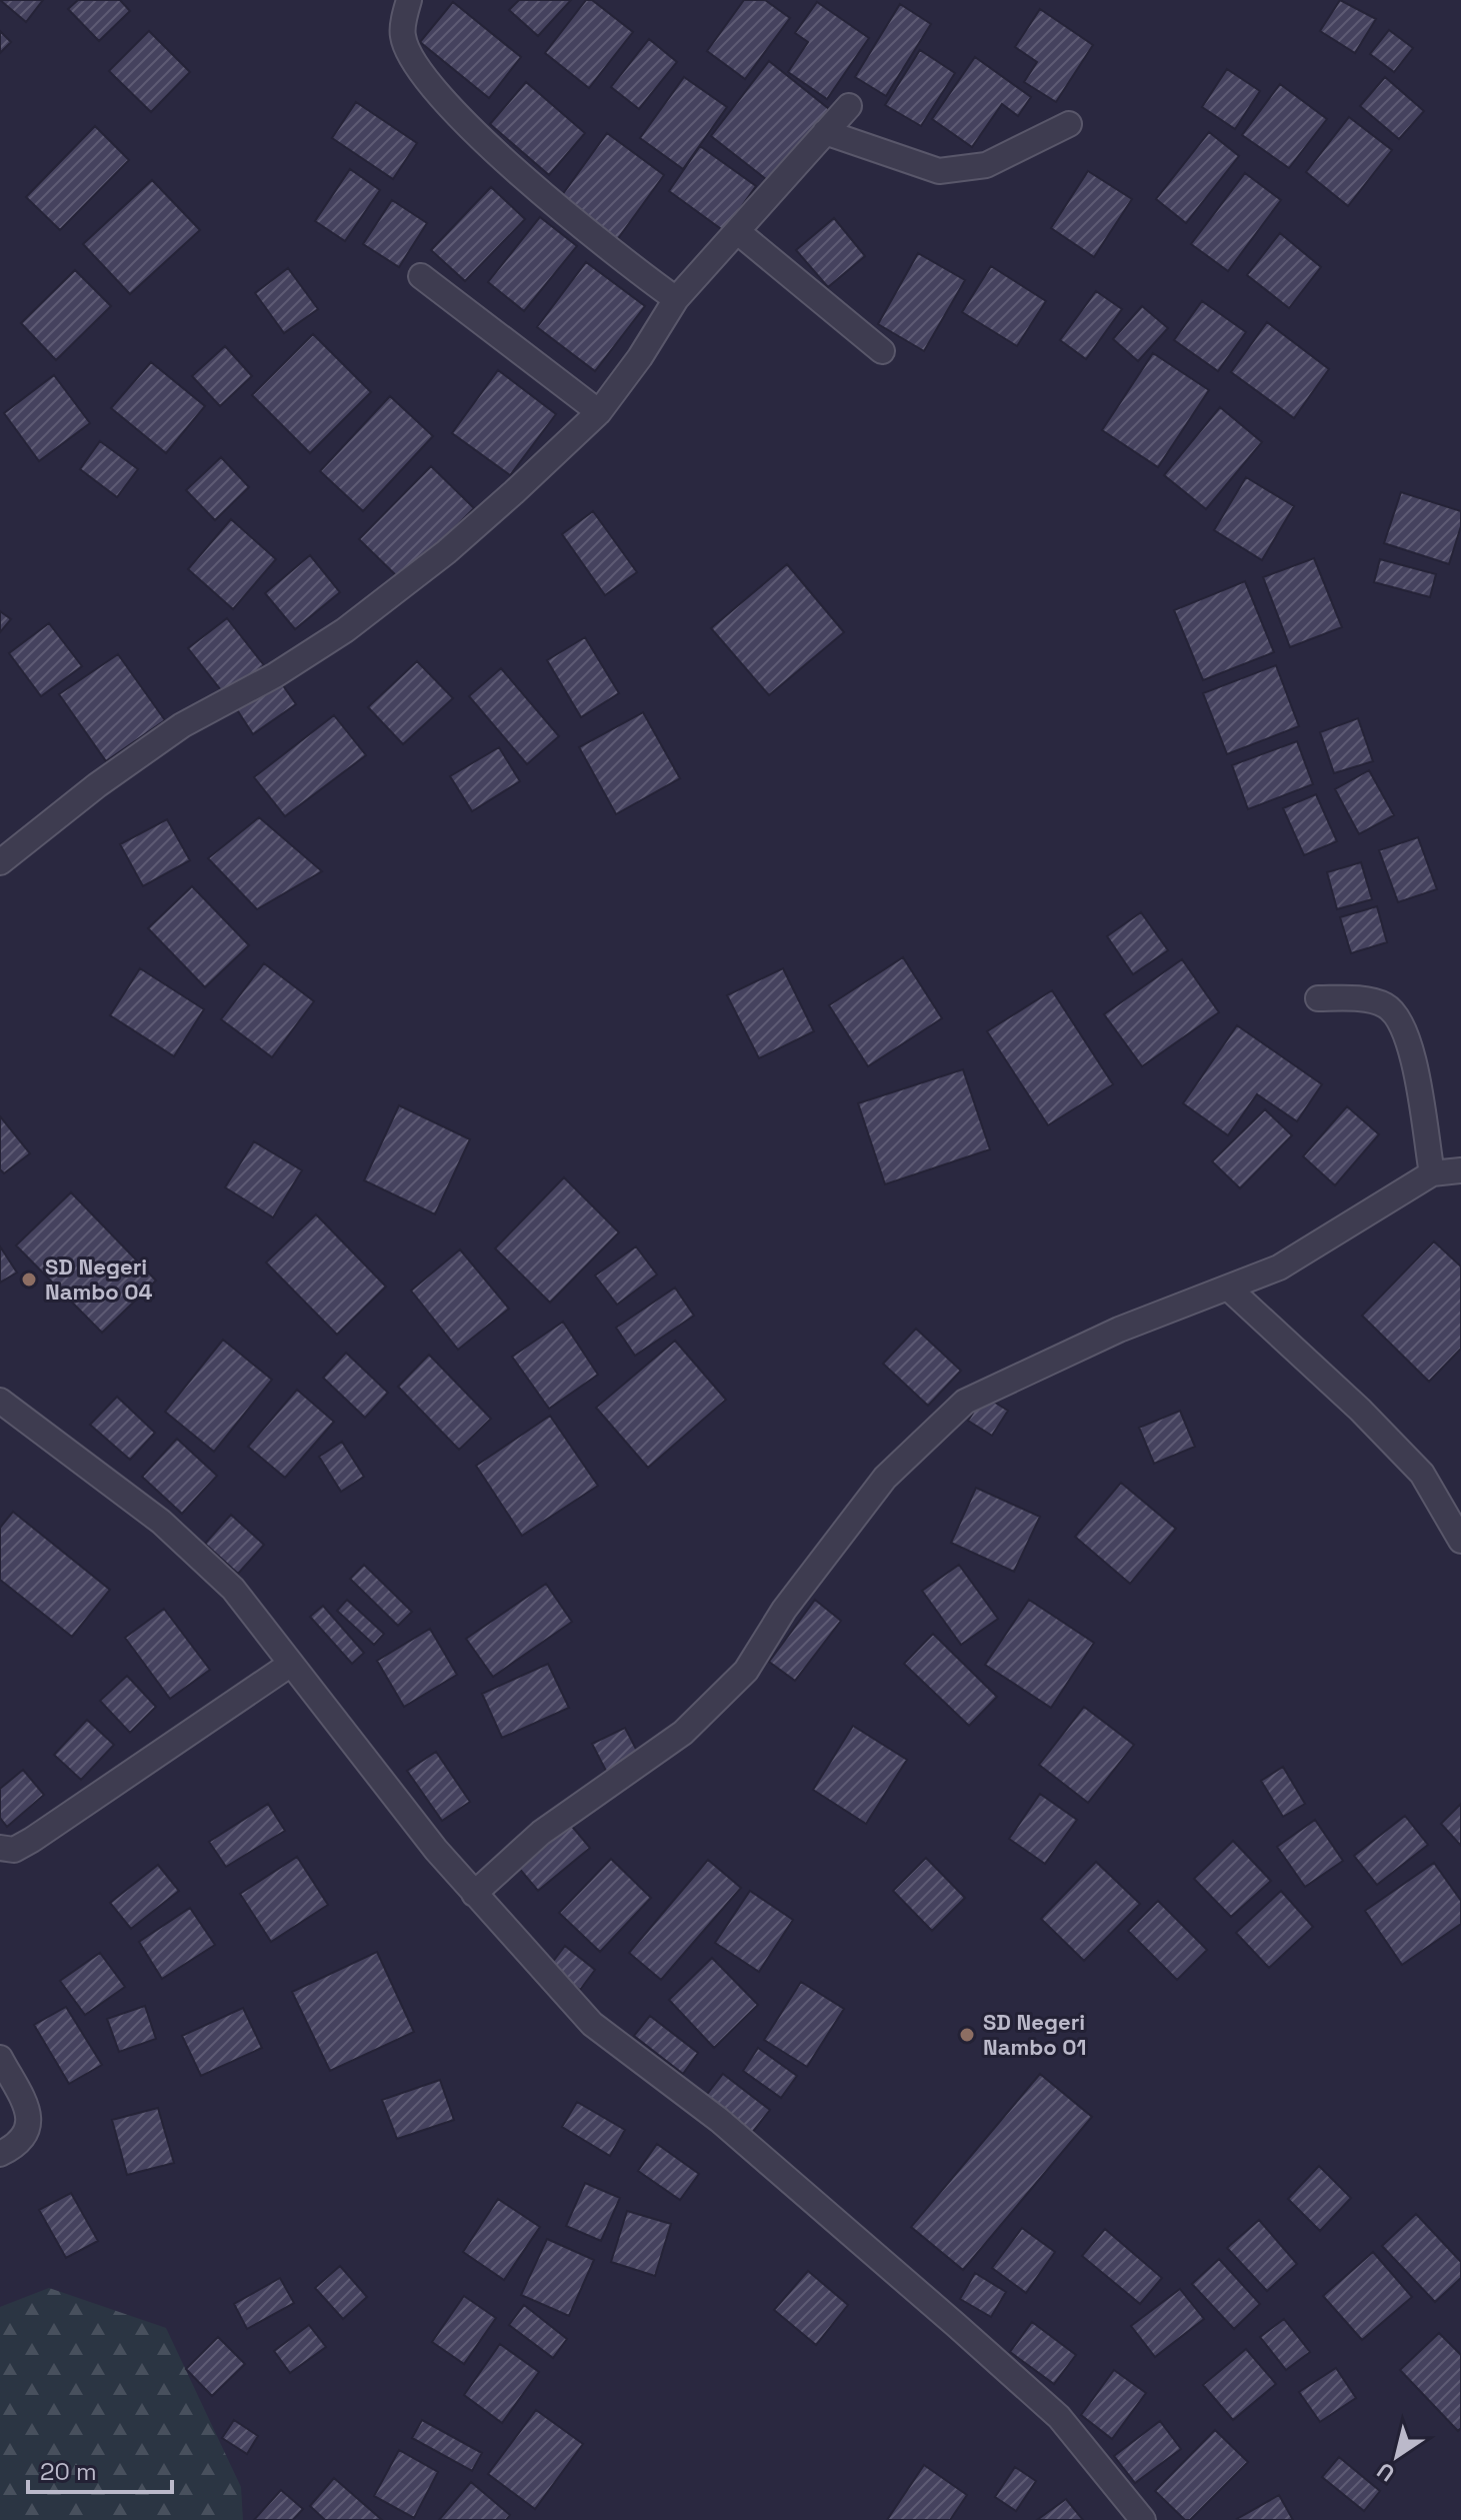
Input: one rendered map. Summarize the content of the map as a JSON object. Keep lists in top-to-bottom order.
{
  "places": ["SD Negeri Nambo 04", "SD Negeri Nambo 01"],
  "scale_bar": "20 m",
  "north": "bottom left"
}
